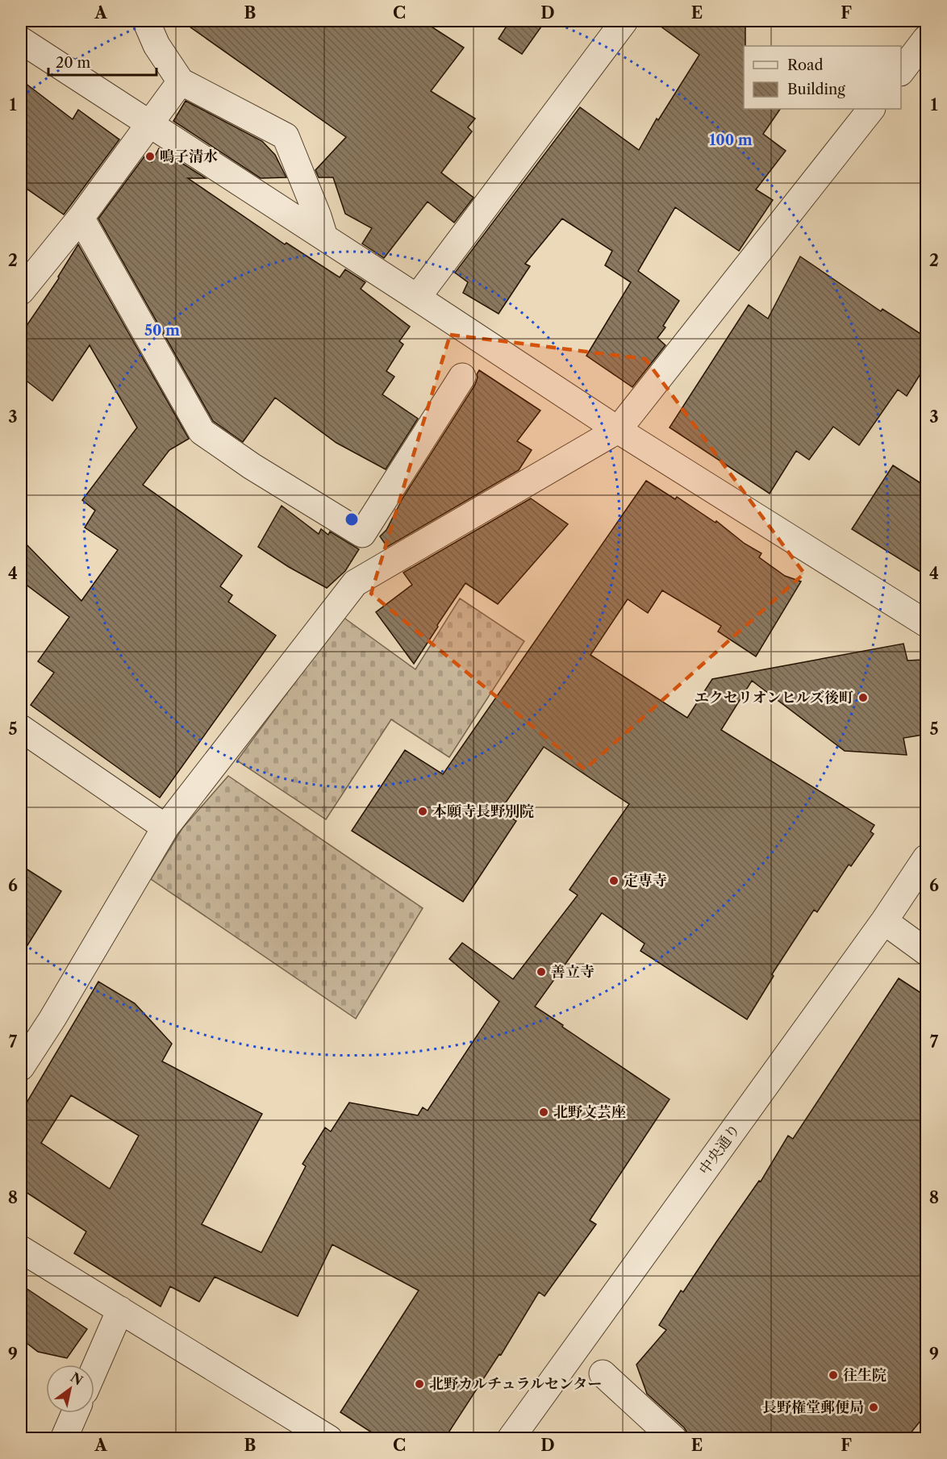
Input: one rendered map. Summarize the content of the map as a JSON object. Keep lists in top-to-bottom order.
{
  "streets": {
    "street": ["中央通り"]
  },
  "places": [
    "鳴子清水",
    "エクセリオンヒルズ後町",
    "本願寺長野別院",
    "定専寺",
    "善立寺",
    "北野文芸座",
    "往生院",
    "北野カルチュラルセンター",
    "長野権堂郵便局"
  ],
  "legend": ["Road", "Building"],
  "scale_bar": "20 m",
  "north": "top right",
  "grid": {
    "columns": [
      "A",
      "B",
      "C",
      "D",
      "E",
      "F"
    ],
    "rows": [
      "1",
      "2",
      "3",
      "4",
      "5",
      "6",
      "7",
      "8",
      "9"
    ]
  },
  "rings": ["100 m", "50 m"]
}
